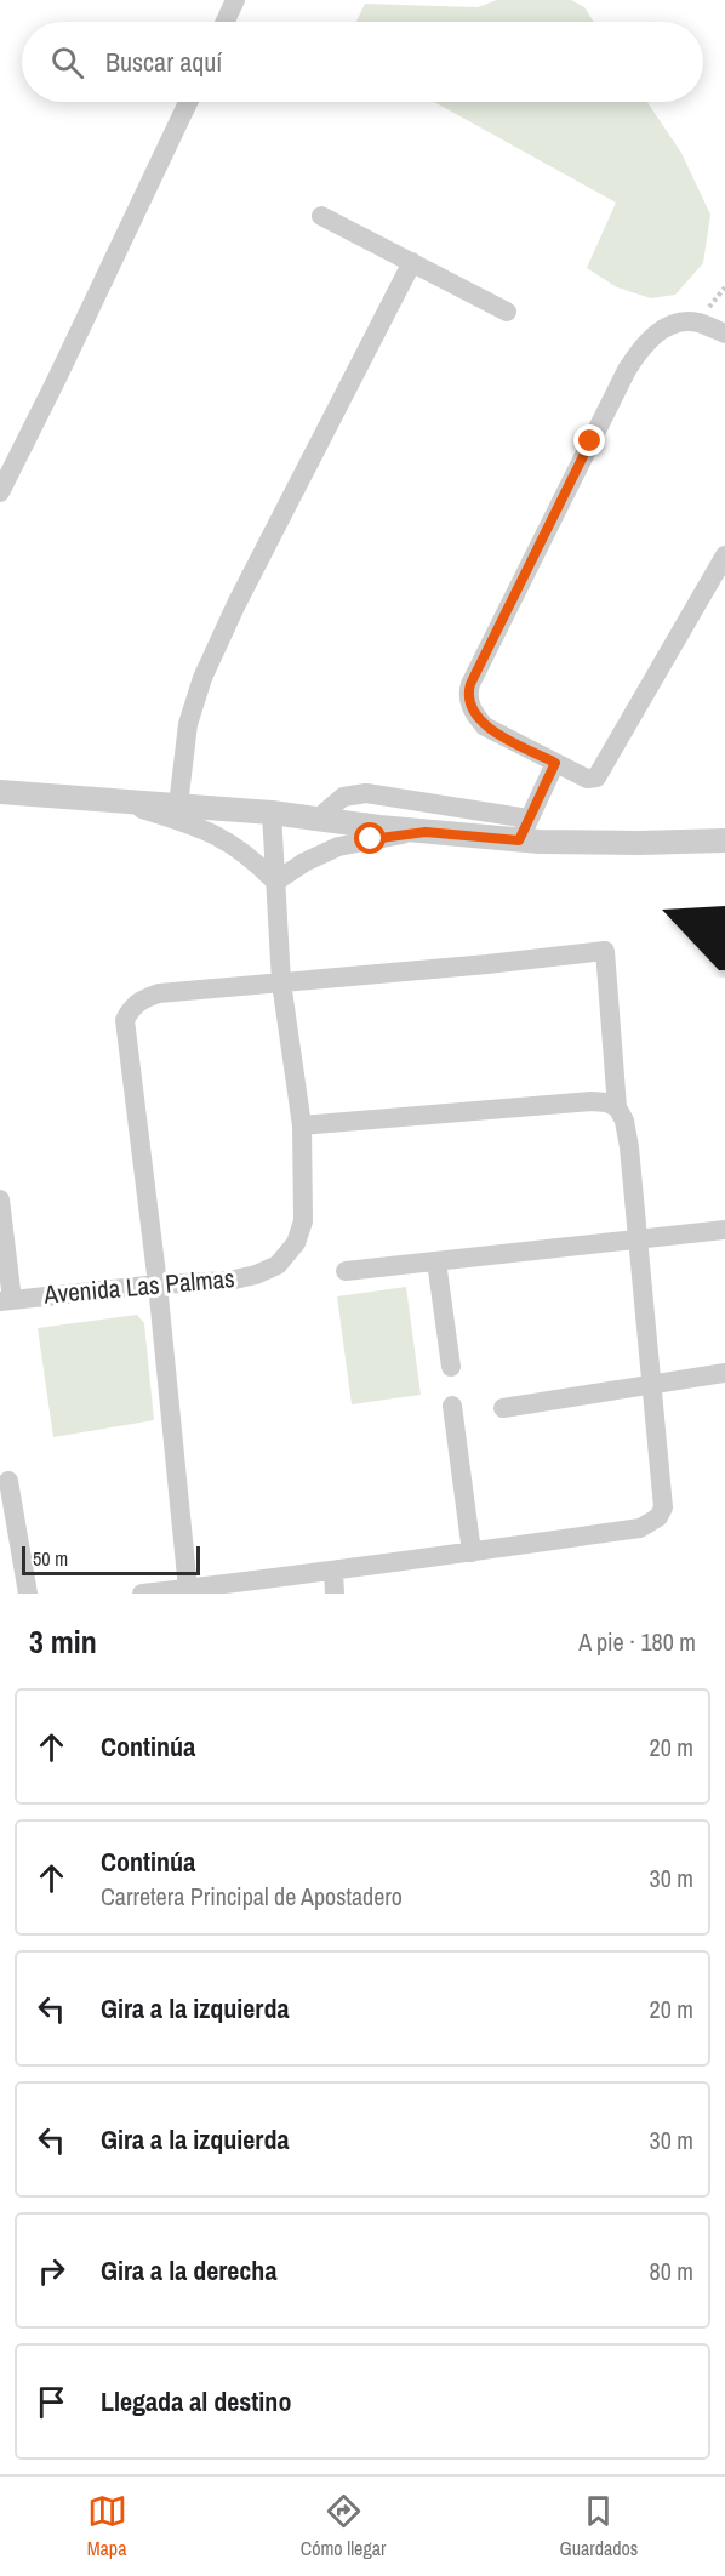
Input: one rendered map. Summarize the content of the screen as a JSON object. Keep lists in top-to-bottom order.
{
  "streets": {
    "street": ["Avenida Las Palmas"]
  },
  "scale_bar": "50 m",
  "page": {
    "search": "Buscar aquí",
    "scale": "50 m",
    "heading": ["3 min", "A pie · 180 m"],
    "list": [
      ["Continúa", "20 m"],
      ["Continúa", "Carretera Principal de Apostadero", "30 m"],
      ["Gira a la izquierda", "20 m"],
      ["Gira a la izquierda", "30 m"],
      ["Gira a la derecha", "80 m"],
      "Llegada al destino"
    ],
    "nav": ["Mapa", "Cómo llegar", "Guardados"]
  }
}
